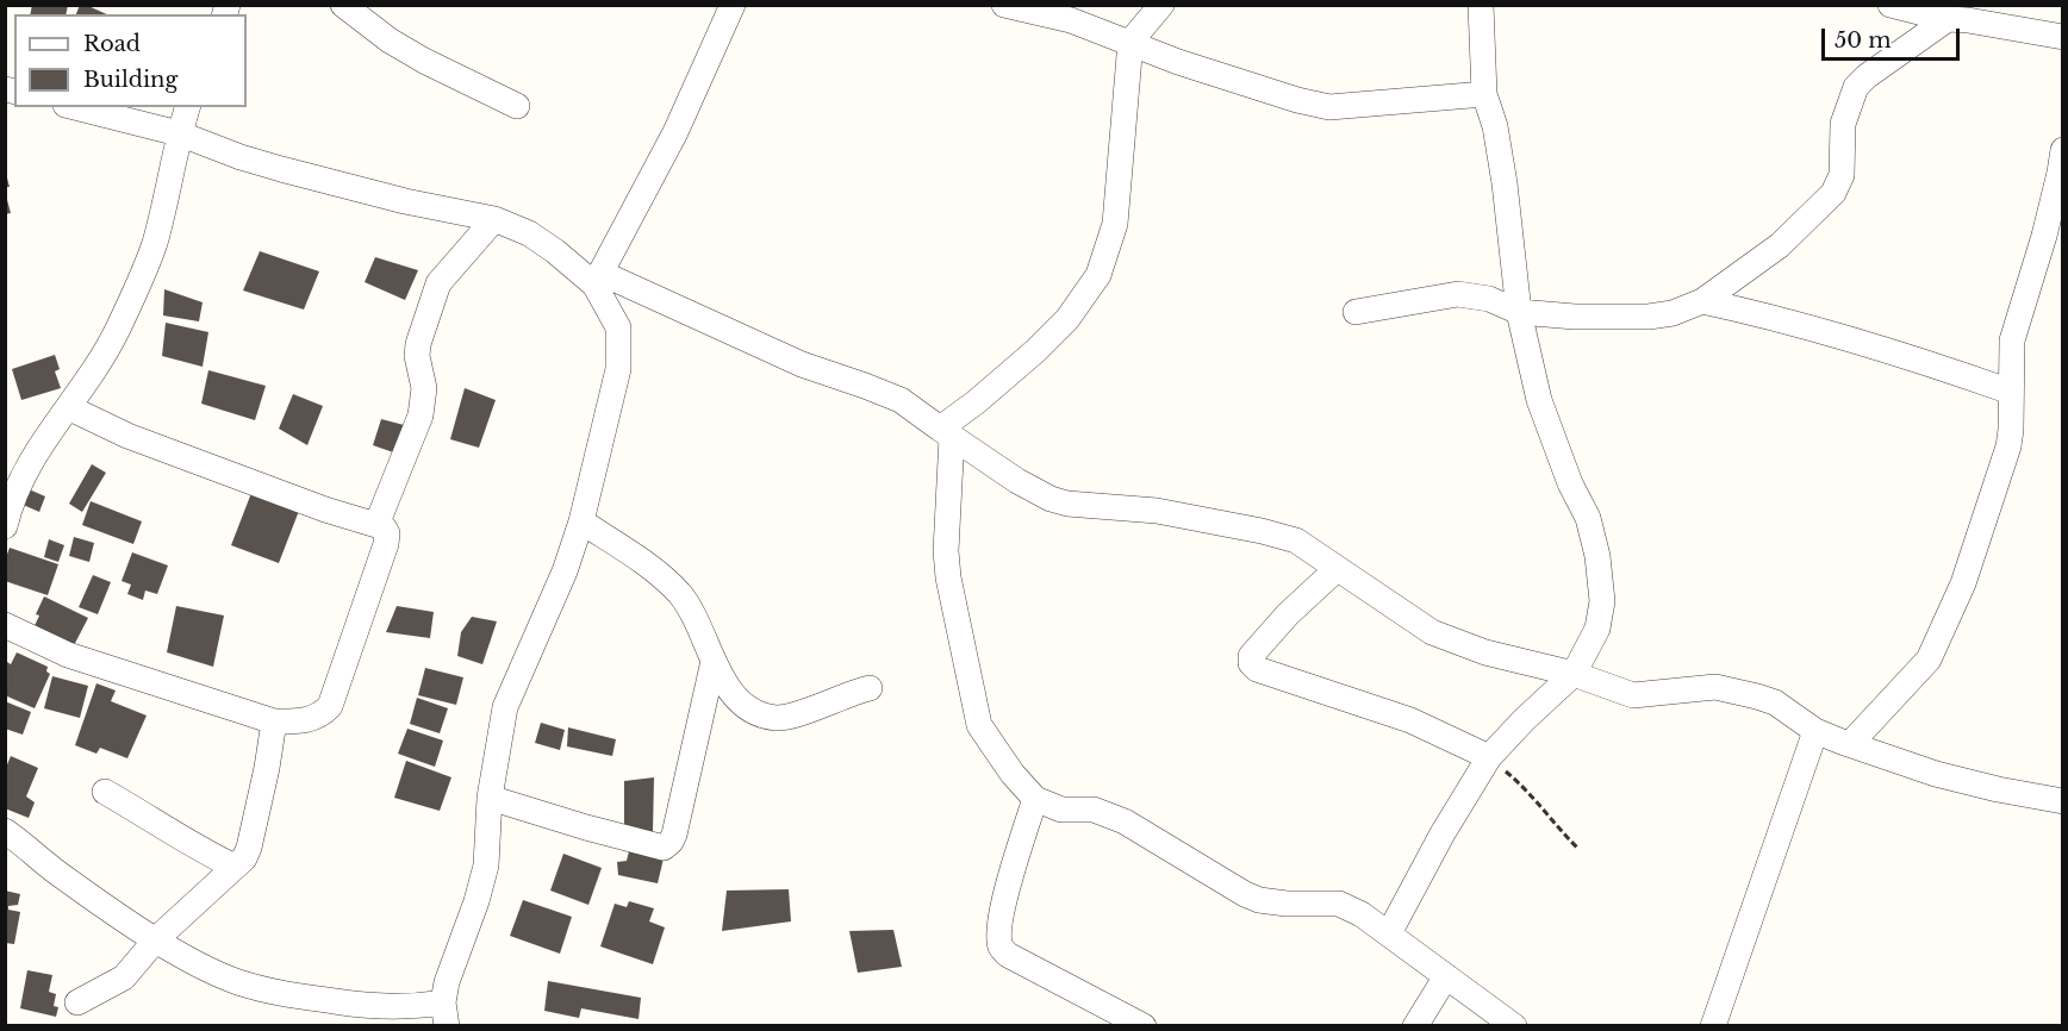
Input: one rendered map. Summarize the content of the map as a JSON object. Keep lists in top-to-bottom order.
{
  "legend": ["Road", "Building"],
  "scale_bar": "50 m"
}
